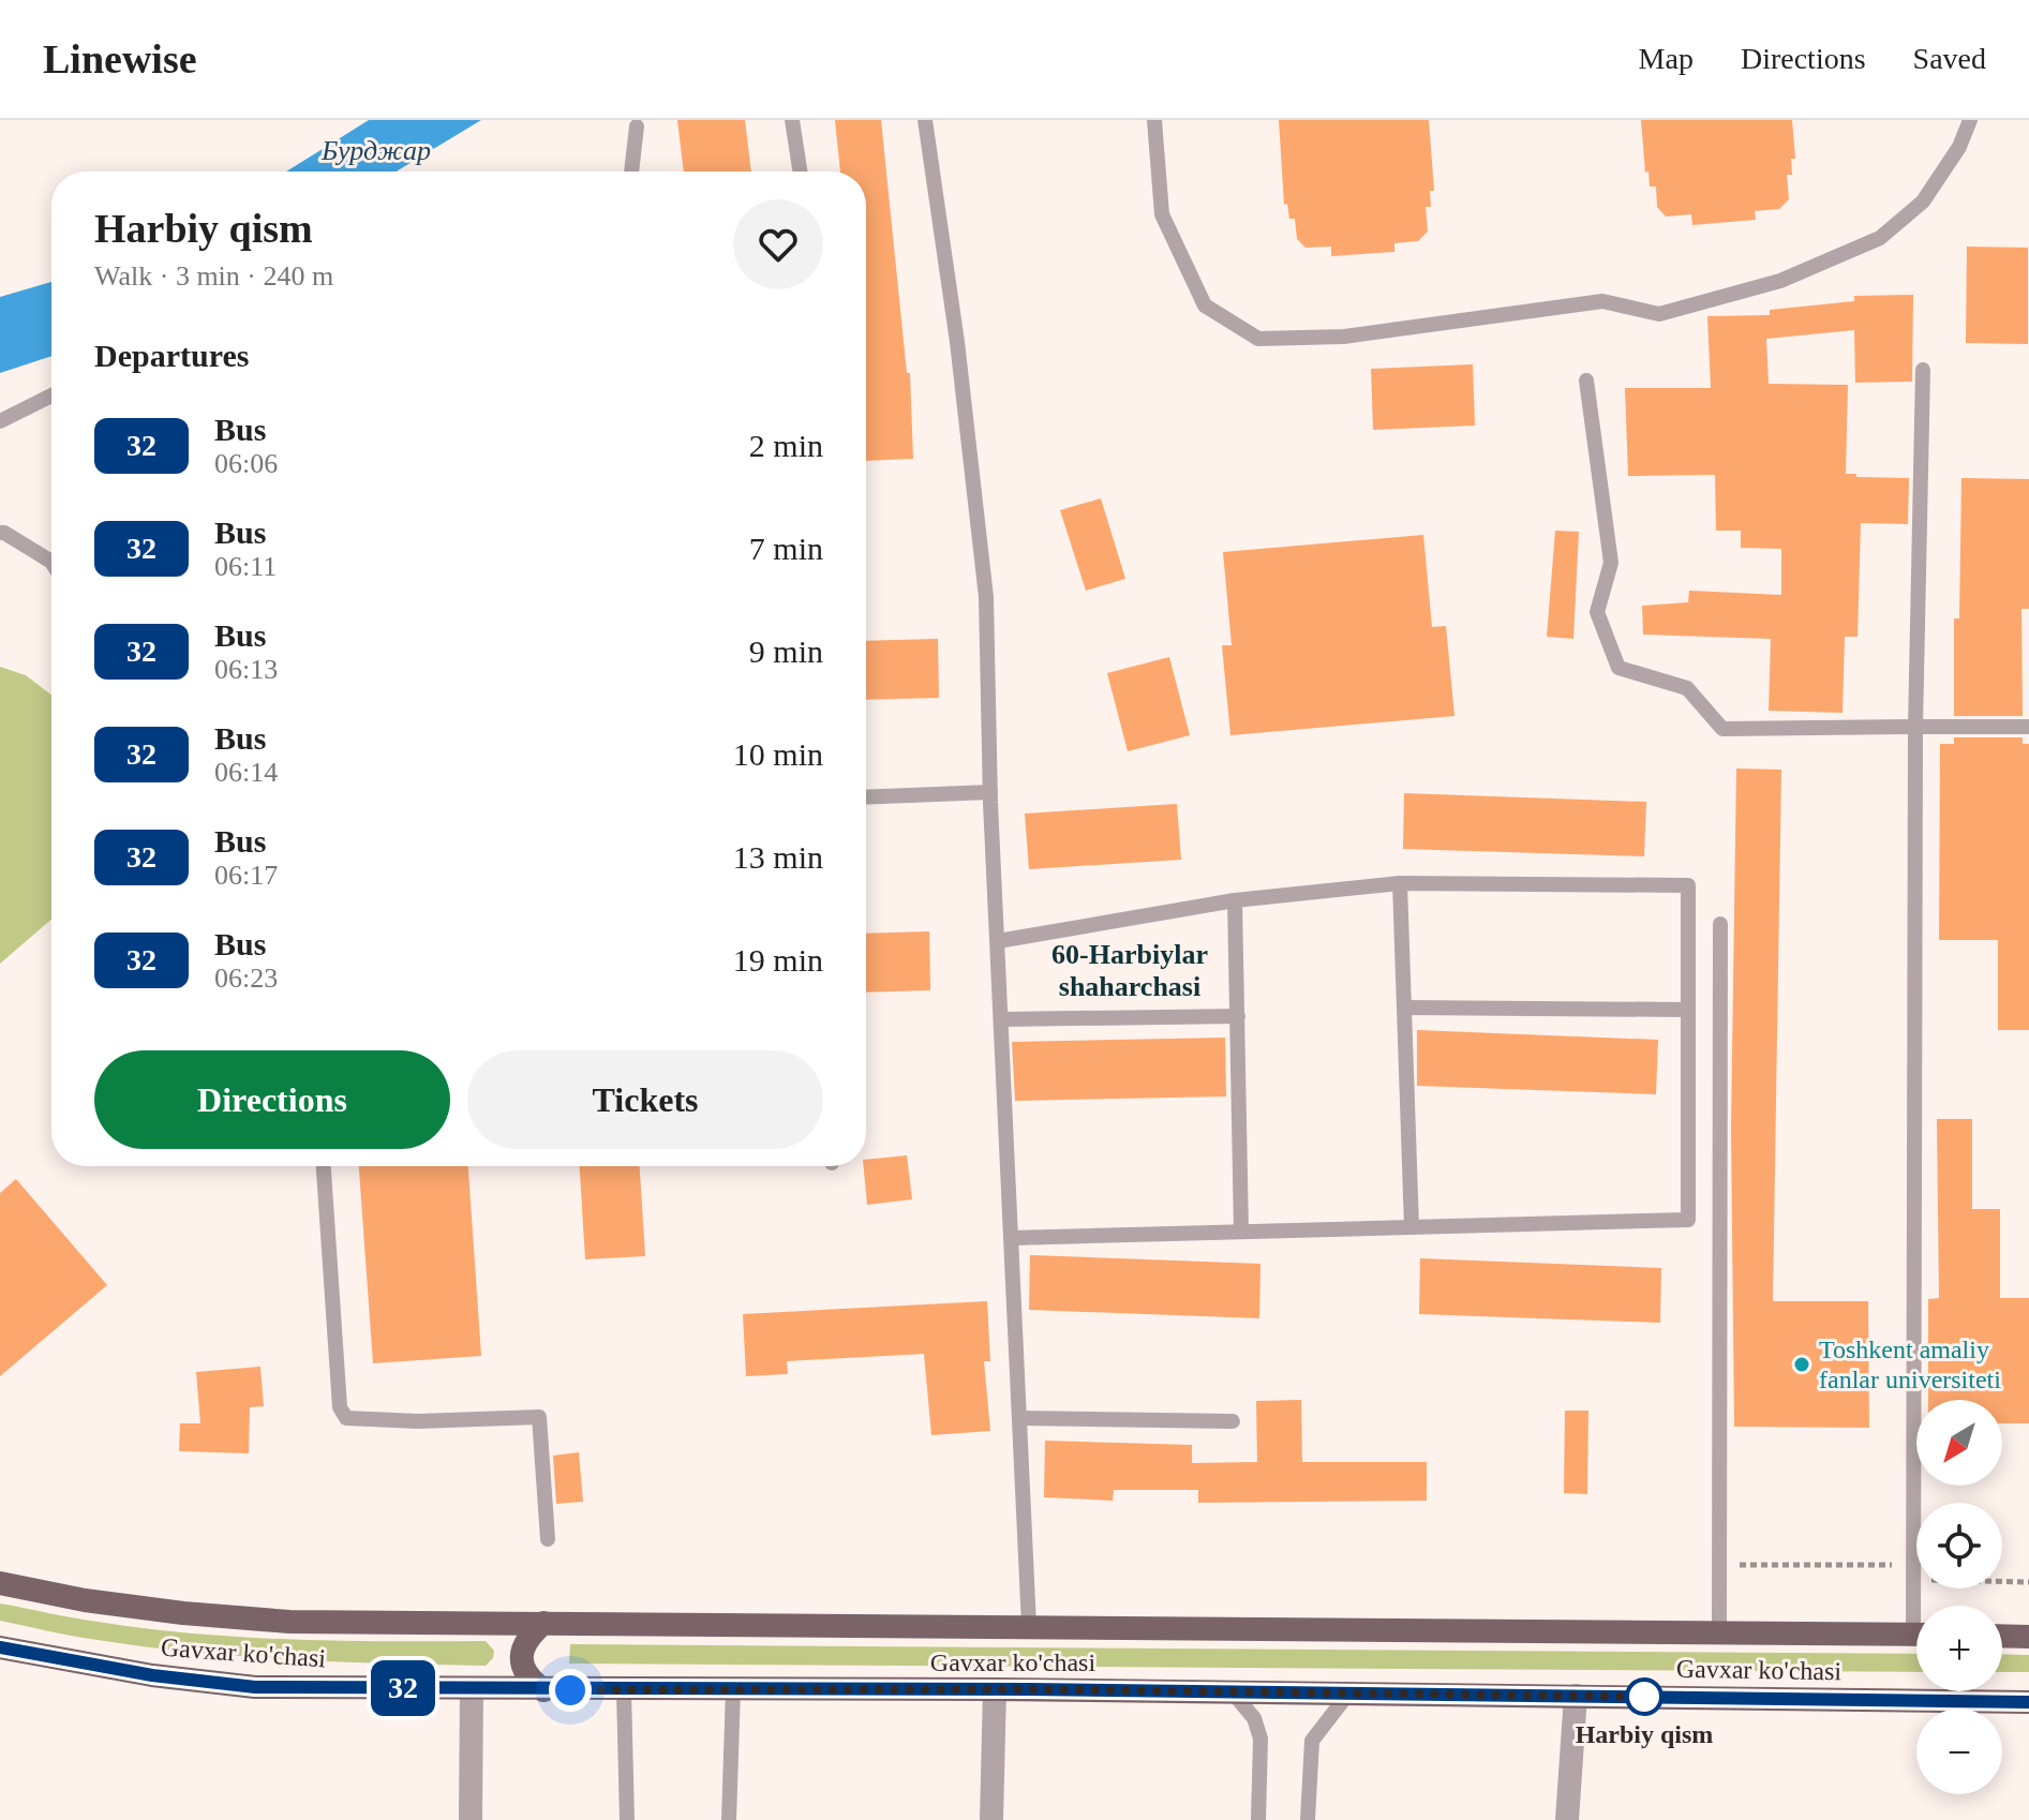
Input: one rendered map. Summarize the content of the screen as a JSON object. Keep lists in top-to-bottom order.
{
  "streets": {
    "main road": ["Gavxar ko'chasi"]
  },
  "districts": ["60-Harbiylar shaharchasi"],
  "water": ["Бурджар"],
  "places": ["Toshkent amaliy fanlar universiteti", "Harbiy qism"],
  "lines": ["bus line 32"],
  "north": "bottom left",
  "page": {
    "header": "Linewise",
    "nav": ["Map", "Directions", "Saved"],
    "on_map": "32",
    "heading": [
      ["Harbiy qism", "Walk · 3 min · 240 m"],
      "Departures"
    ],
    "list": [
      {
        "mark": "32",
        "name": "Bus",
        "note": "06:06",
        "value": "2 min"
      },
      {
        "mark": "32",
        "name": "Bus",
        "note": "06:11",
        "value": "7 min"
      },
      {
        "mark": "32",
        "name": "Bus",
        "note": "06:13",
        "value": "9 min"
      },
      {
        "mark": "32",
        "name": "Bus",
        "note": "06:14",
        "value": "10 min"
      },
      {
        "mark": "32",
        "name": "Bus",
        "note": "06:17",
        "value": "13 min"
      },
      {
        "mark": "32",
        "name": "Bus",
        "note": "06:23",
        "value": "19 min"
      }
    ],
    "buttons": ["Directions", "Tickets"],
    "map_buttons": ["+", "−"]
  }
}
